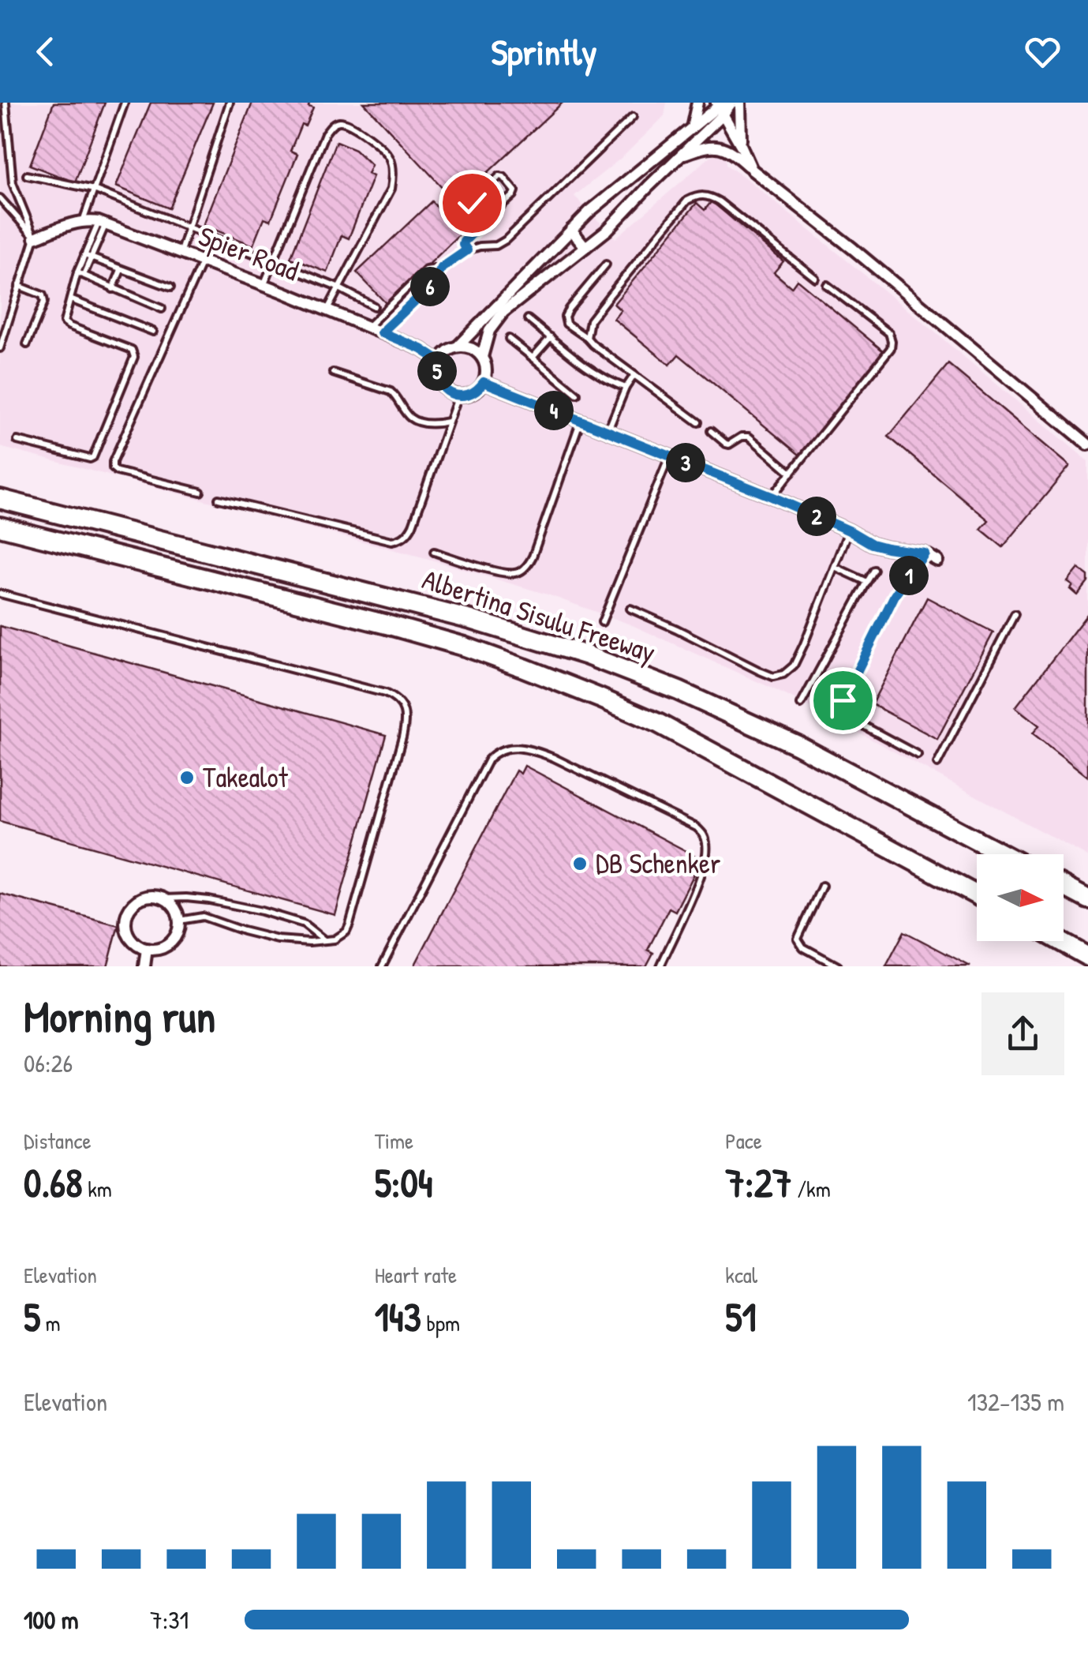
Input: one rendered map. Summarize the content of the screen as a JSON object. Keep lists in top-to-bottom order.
{
  "streets": {
    "highway": ["Albertina Sisulu Freeway"],
    "street": ["Spier Road"]
  },
  "places": ["Takealot", "DB Schenker"],
  "north": "right",
  "page": {
    "header": "Sprintly",
    "pins": [
      "6",
      "5",
      "4",
      "3",
      "2",
      "1"
    ],
    "heading": ["Morning run", "06:26"],
    "stats": [
      ["Distance", "0.68 km"],
      ["Time", "5:04"],
      ["Pace", "7:27 /km"],
      ["Elevation", "5 m"],
      ["Heart rate", "143 bpm"],
      ["kcal", "51"]
    ],
    "chart": ["Elevation", "132–135 m"],
    "list": [
      {
        "name": "100 m",
        "note": "7:31"
      }
    ]
  }
}
